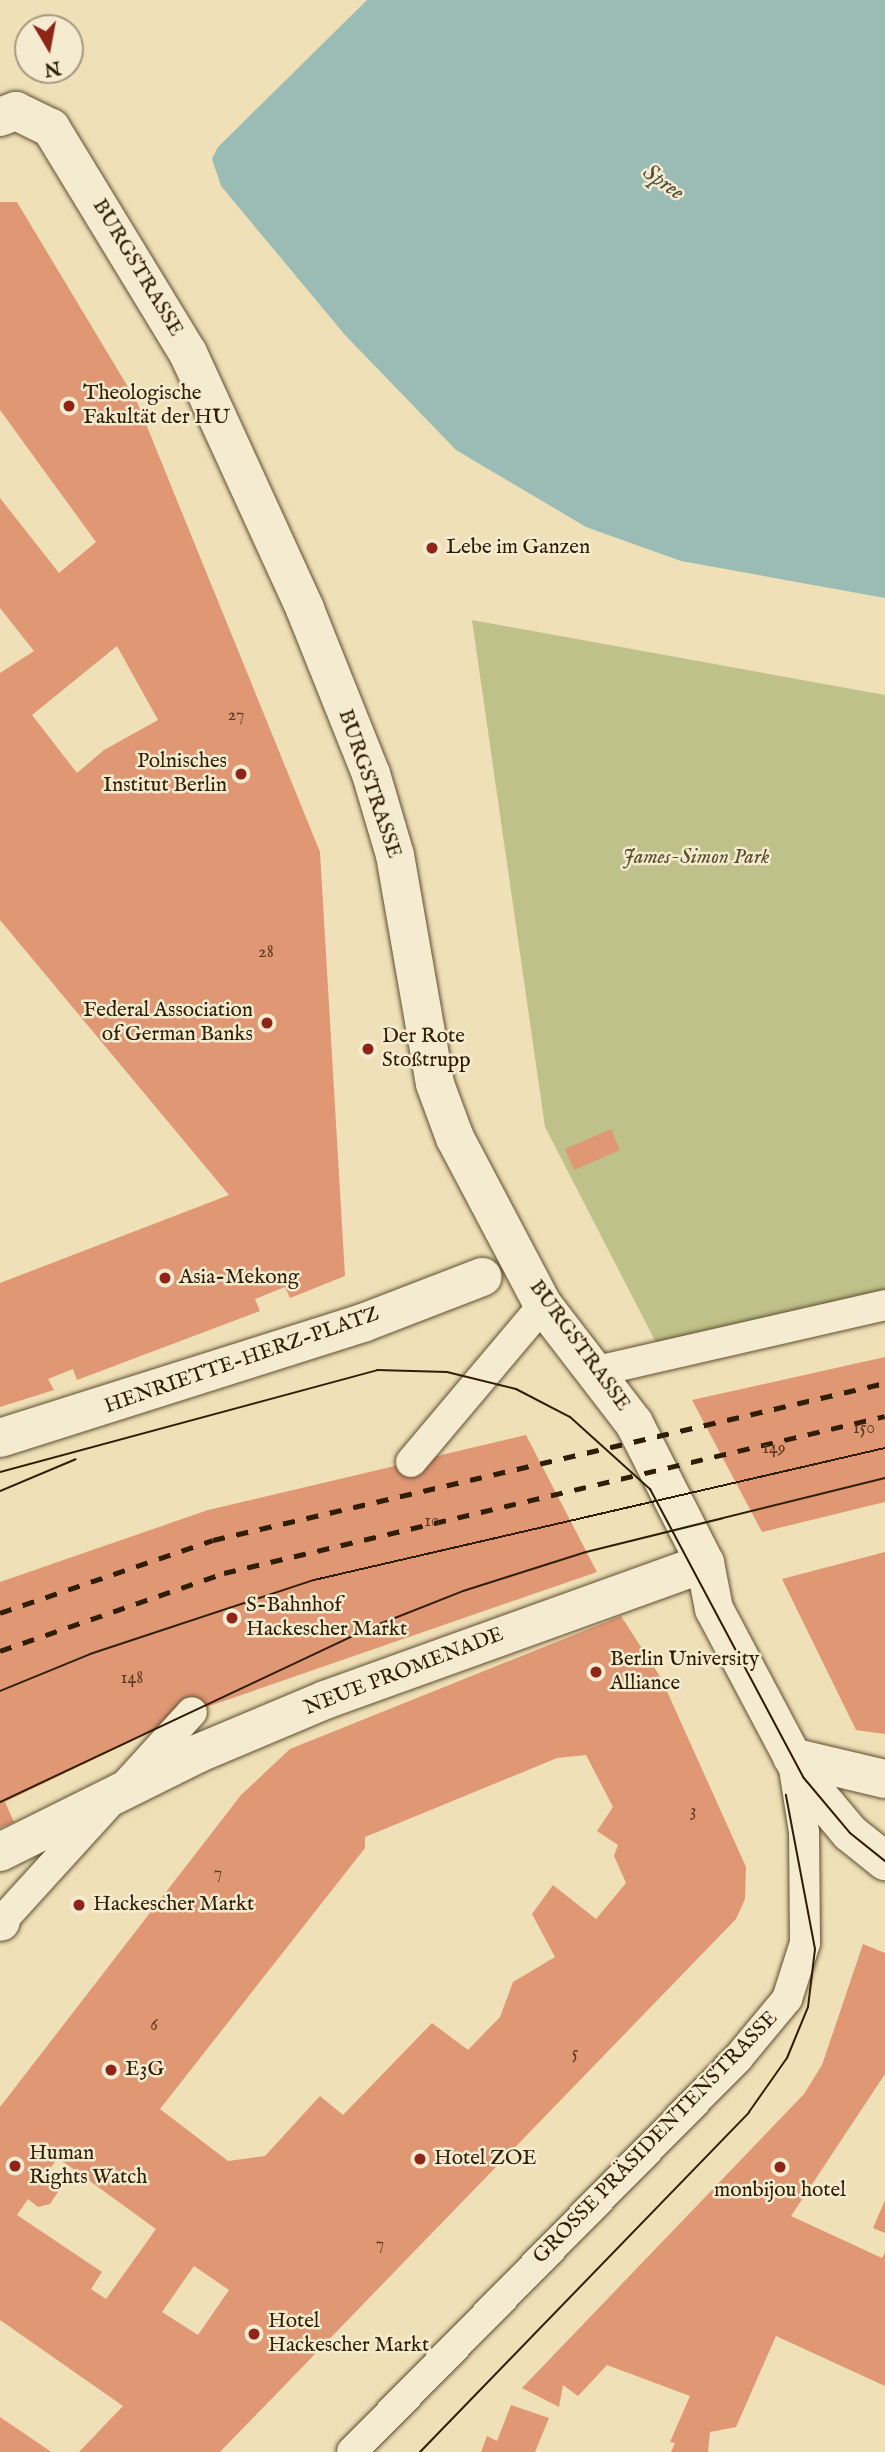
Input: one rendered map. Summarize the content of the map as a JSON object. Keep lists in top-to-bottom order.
{
  "streets": {
    "street": ["BURGSTRASSE", "HENRIETTE-HERZ-PLATZ", "NEUE PROMENADE"],
    "lane": ["GROSSE PRÄSIDENTENSTRASSE"]
  },
  "crossings": [
    ["BURGSTRASSE", "NEUE PROMENADE"],
    ["BURGSTRASSE", "GROSSE PRÄSIDENTENSTRASSE"]
  ],
  "water": ["Spree"],
  "parks": ["James-Simon Park"],
  "places": [
    "Theologische Fakultät der HU",
    "Lebe im Ganzen",
    "Polnisches Institut Berlin",
    "Federal Association of German Banks",
    "Der Rote Stoßtrupp",
    "Asia-Mekong",
    "S-Bahnhof Hackescher Markt",
    "Berlin University Alliance",
    "Hackescher Markt",
    "E3G",
    "Hotel ZOE",
    "Human Rights Watch",
    "monbijou hotel",
    "Hotel Hackescher Markt"
  ],
  "house_numbers": [
    "27",
    "28",
    "150",
    "149",
    "10",
    "148",
    "3",
    "7",
    "6",
    "5",
    "7"
  ],
  "north": "bottom"
}
